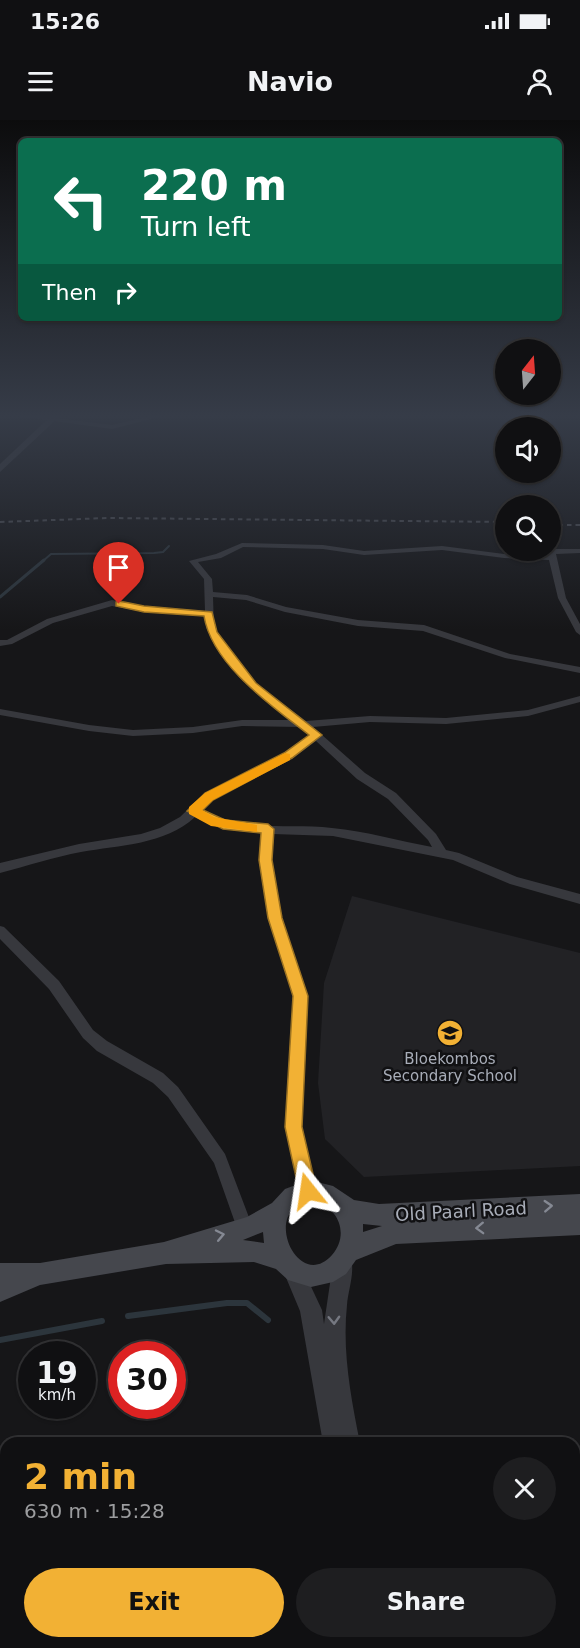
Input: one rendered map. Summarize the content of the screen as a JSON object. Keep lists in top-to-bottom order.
{
  "streets": {
    "main road": ["Old Paarl Road"]
  },
  "places": {
    "school or university": ["Bloekombos Secondary School"]
  },
  "north": "top",
  "page": {
    "status": "15:26",
    "header": "Navio",
    "turn": ["220 m", "Turn left"],
    "then": "Then",
    "speed": "19 km/h",
    "limit": "30",
    "heading": ["2 min", "630 m · 15:28"],
    "buttons": ["Exit", "Share"]
  }
}
